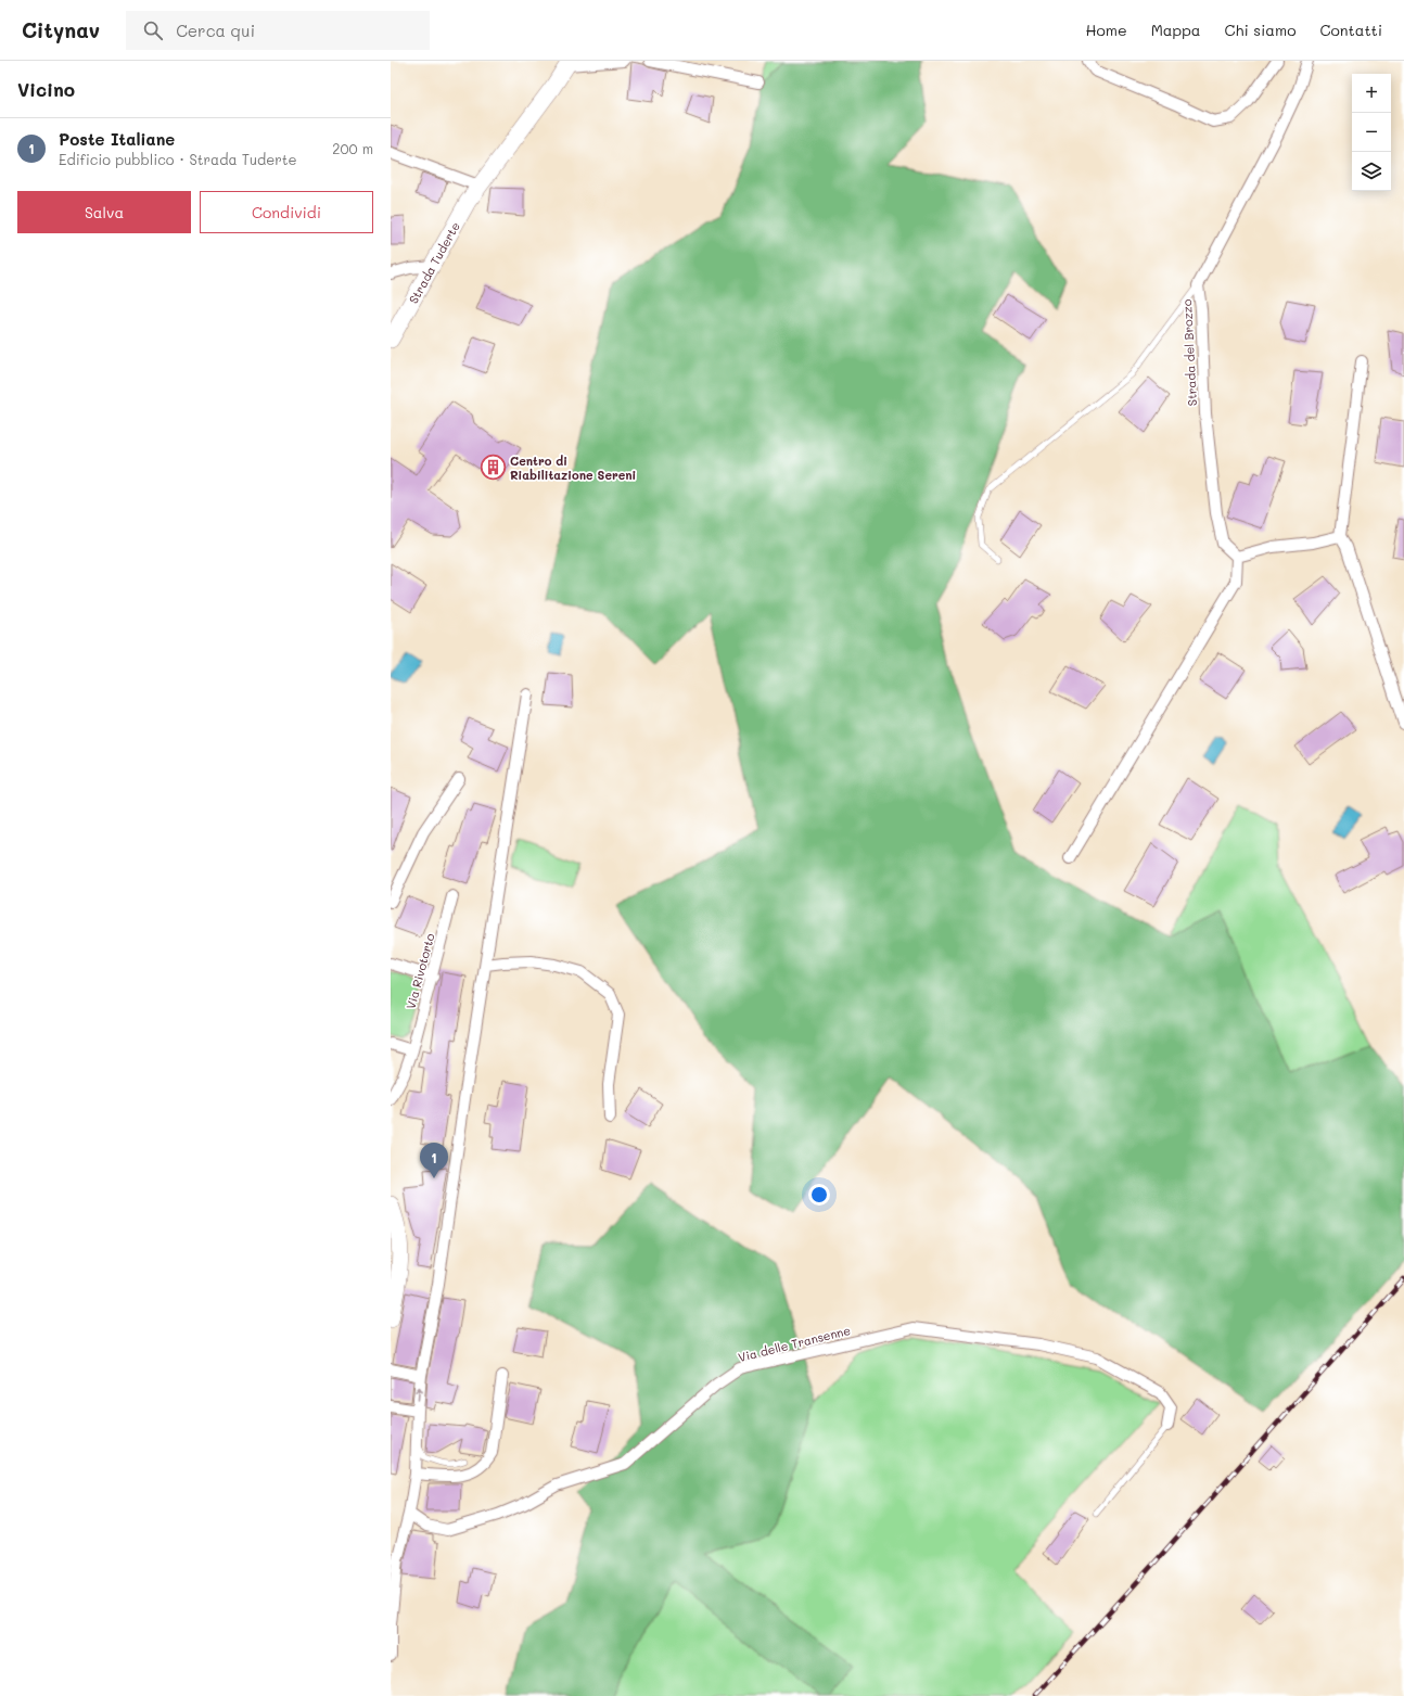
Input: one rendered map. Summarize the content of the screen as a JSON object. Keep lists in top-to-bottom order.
{
  "streets": {
    "main road": ["Strada Tuderte"],
    "street": ["Strada del Brozzo", "Via Rivotorto", "Via delle Transenne"]
  },
  "places": {
    "building": ["Centro di Riabilitazione Sereni"]
  },
  "page": {
    "header": "Citynav",
    "search": "Cerca qui",
    "nav": [
      "Home",
      "Mappa",
      "Chi siamo",
      "Contatti"
    ],
    "heading": "Vicino",
    "map_buttons": ["+", "−"],
    "list": [
      {
        "mark": "1",
        "name": "Poste Italiane",
        "note": "Edificio pubblico · Strada Tuderte",
        "value": "200 m"
      }
    ],
    "buttons": ["Salva", "Condividi"],
    "pins": "1"
  }
}
